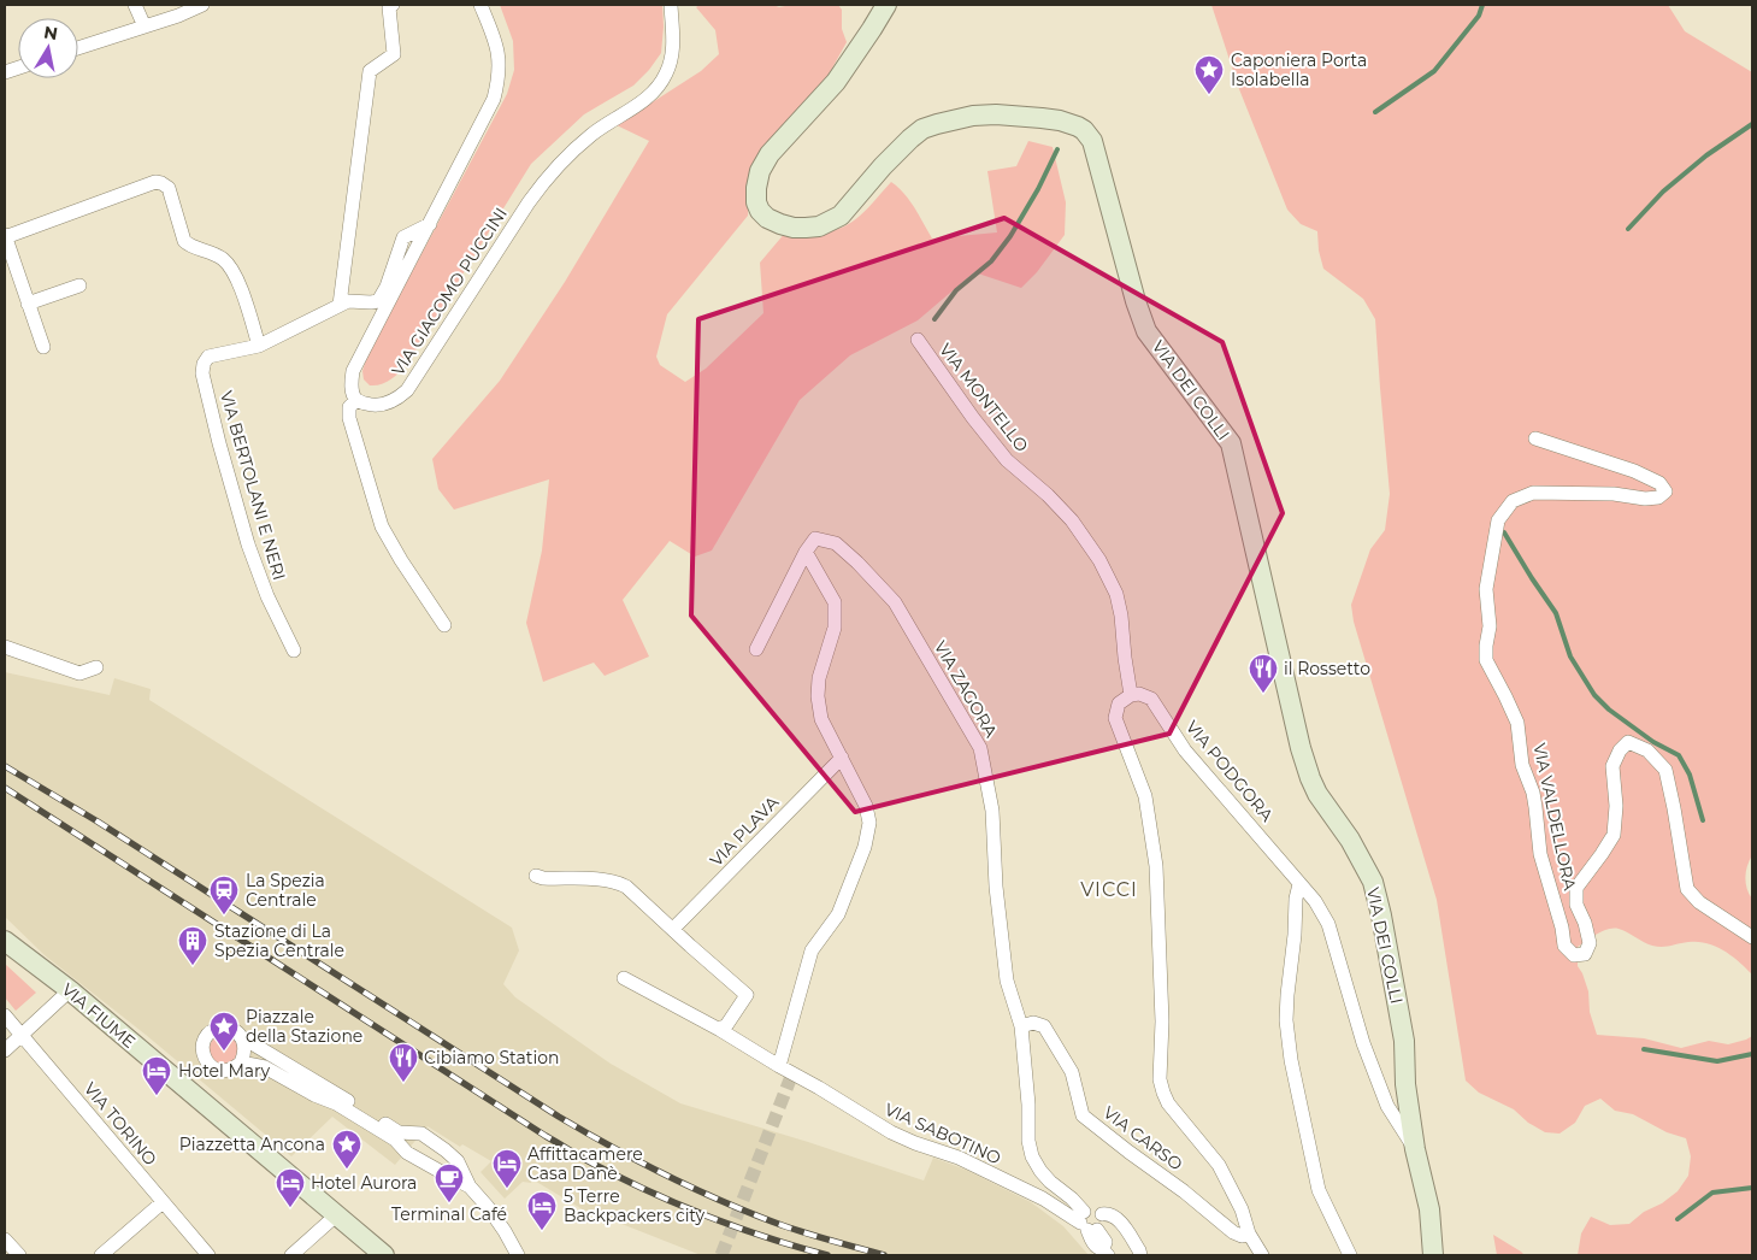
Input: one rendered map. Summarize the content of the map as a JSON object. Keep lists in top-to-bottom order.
{
  "streets": {
    "street": [
      "VIA GIACOMO PUCCINI",
      "VIA DEI COLLI",
      "VIA MONTELLO",
      "VIA BERTOLANI E NERI",
      "VIA ZAGORA",
      "VIA PODGORA",
      "VIA VALDELLORA",
      "VIA PLAVA",
      "VIA FIUME",
      "VIA TORINO",
      "VIA SABOTINO",
      "VIA CARSO"
    ]
  },
  "crossings": [
    ["VIA DEI COLLI", "VIA PODGORA"],
    ["VIA MONTELLO", "VIA PODGORA"],
    ["VIA ZAGORA", "VIA CARSO"]
  ],
  "districts": ["VICCI"],
  "places": {
    "place": ["Caponiera Porta Isolabella", "Piazzale della Stazione", "Piazzetta Ancona"],
    "restaurant": ["il Rossetto", "Cibiamo Station"],
    "station": ["La Spezia Centrale"],
    "building": ["Stazione di La Spezia Centrale"],
    "hotel": [
      "Hotel Mary",
      "Affittacamere Casa Danè",
      "Hotel Aurora",
      "5 Terre Backpackers city"
    ],
    "cafe": ["Terminal Café"]
  },
  "north": "top"
}
